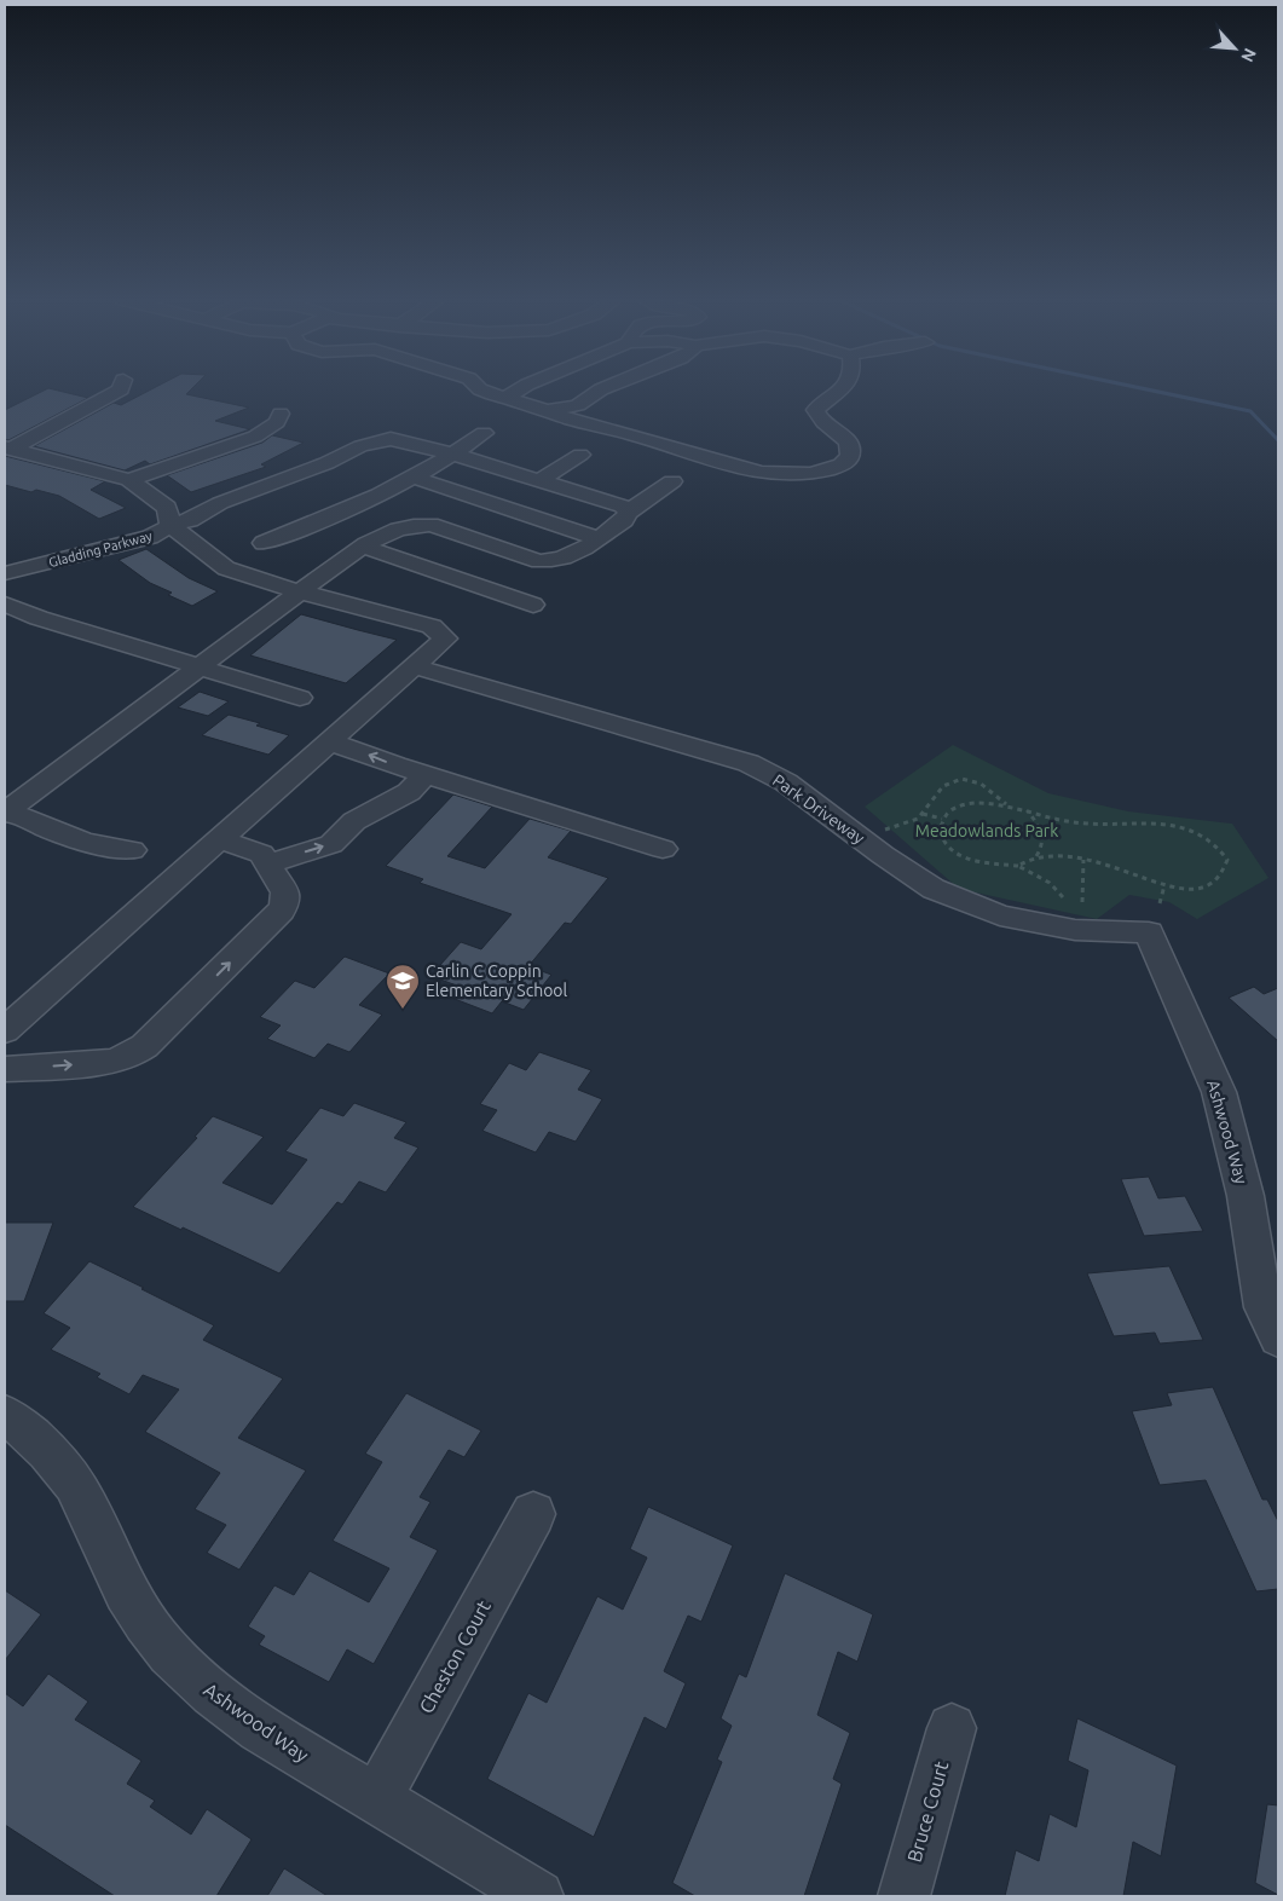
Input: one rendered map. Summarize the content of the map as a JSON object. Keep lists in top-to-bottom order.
{
  "streets": {
    "street": [
      "Gladding Parkway",
      "Park Driveway",
      "Ashwood Way",
      "Cheston Court",
      "Bruce Court"
    ]
  },
  "crossings": [
    ["Park Driveway", "Ashwood Way"],
    ["Ashwood Way", "Cheston Court"]
  ],
  "parks": ["Meadowlands Park"],
  "places": {
    "school or university": ["Carlin C Coppin Elementary School"]
  },
  "north": "bottom right"
}
